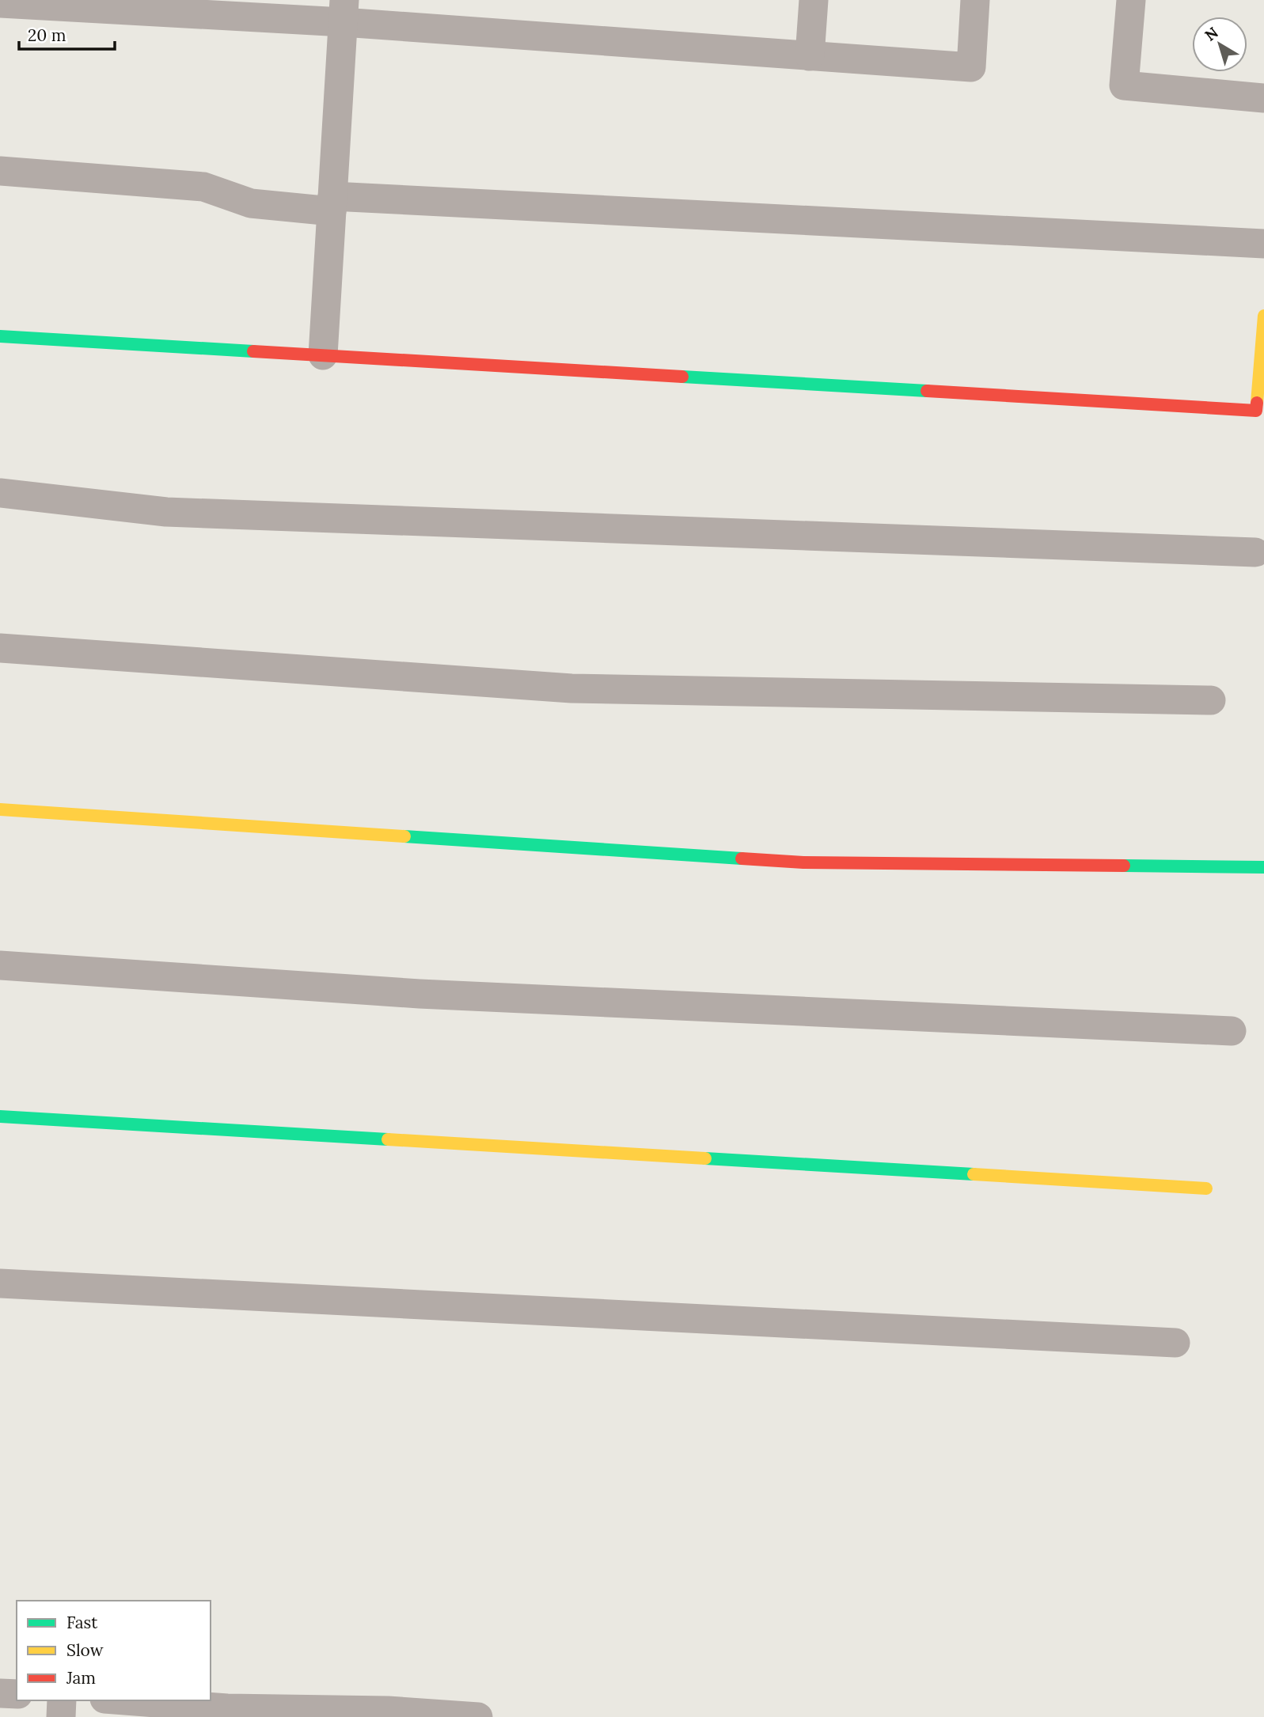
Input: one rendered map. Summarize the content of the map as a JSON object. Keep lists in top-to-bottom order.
{
  "legend": ["Fast", "Slow", "Jam"],
  "scale_bar": "20 m",
  "north": "top left"
}
